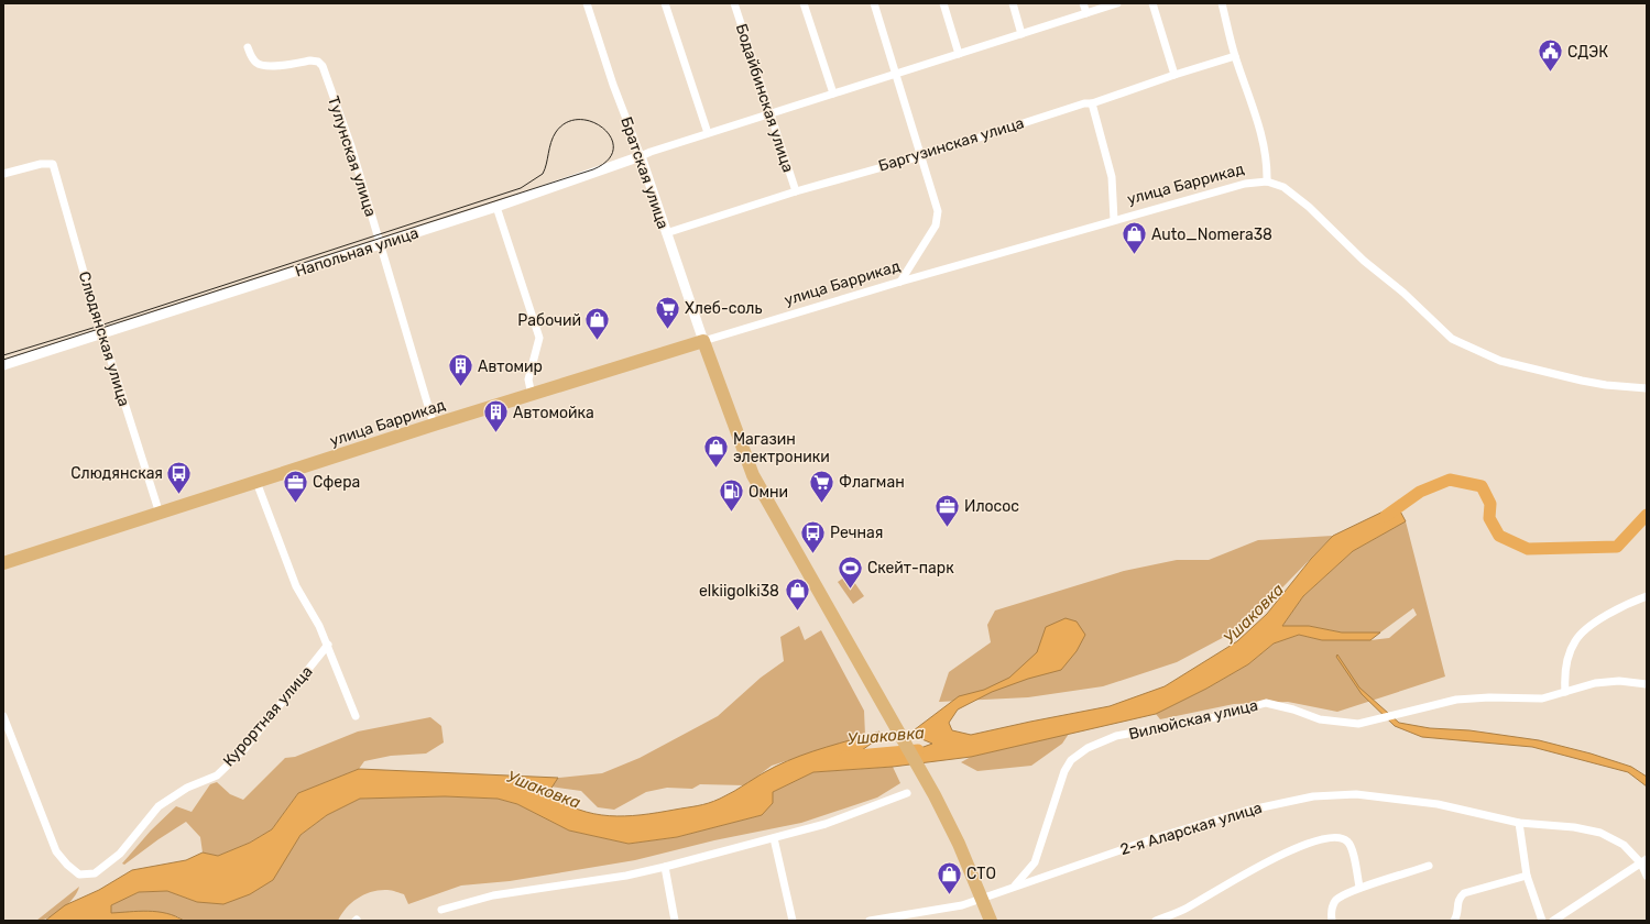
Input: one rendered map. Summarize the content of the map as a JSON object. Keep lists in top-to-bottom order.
{
  "streets": {
    "main road": ["улица Баррикад"],
    "street": [
      "Бодайбинская улица",
      "Баргузинская улица",
      "Тулунская улица",
      "Братская улица",
      "Напольная улица",
      "Слюдянская улица",
      "Курортная улица",
      "Вилюйская улица",
      "2-я Аларская улица"
    ]
  },
  "crossings": [
    ["Бодайбинская улица", "Баргузинская улица"],
    ["Бодайбинская улица", "Напольная улица"],
    ["Баргузинская улица", "Братская улица"],
    ["Тулунская улица", "улица Баррикад"],
    ["Тулунская улица", "Напольная улица"],
    ["Братская улица", "улица Баррикад"],
    ["Братская улица", "Напольная улица"],
    ["улица Баррикад", "Слюдянская улица"],
    ["улица Баррикад", "Курортная улица"],
    ["Напольная улица", "Слюдянская улица"]
  ],
  "water": ["Ушаковка"],
  "places": {
    "public building": ["СДЭК"],
    "shop": [
      "Auto_Nomera38",
      "Рабочий",
      "Магазин электроники",
      "elkiigolki38",
      "СТО"
    ],
    "supermarket": ["Хлеб-соль", "Флагман"],
    "building": ["Автомир", "Автомойка"],
    "bus stop": ["Слюдянская", "Речная"],
    "office": ["Сфера", "Илосос"],
    "fuel station": ["Омни"],
    "sports": ["Скейт-парк"]
  }
}
